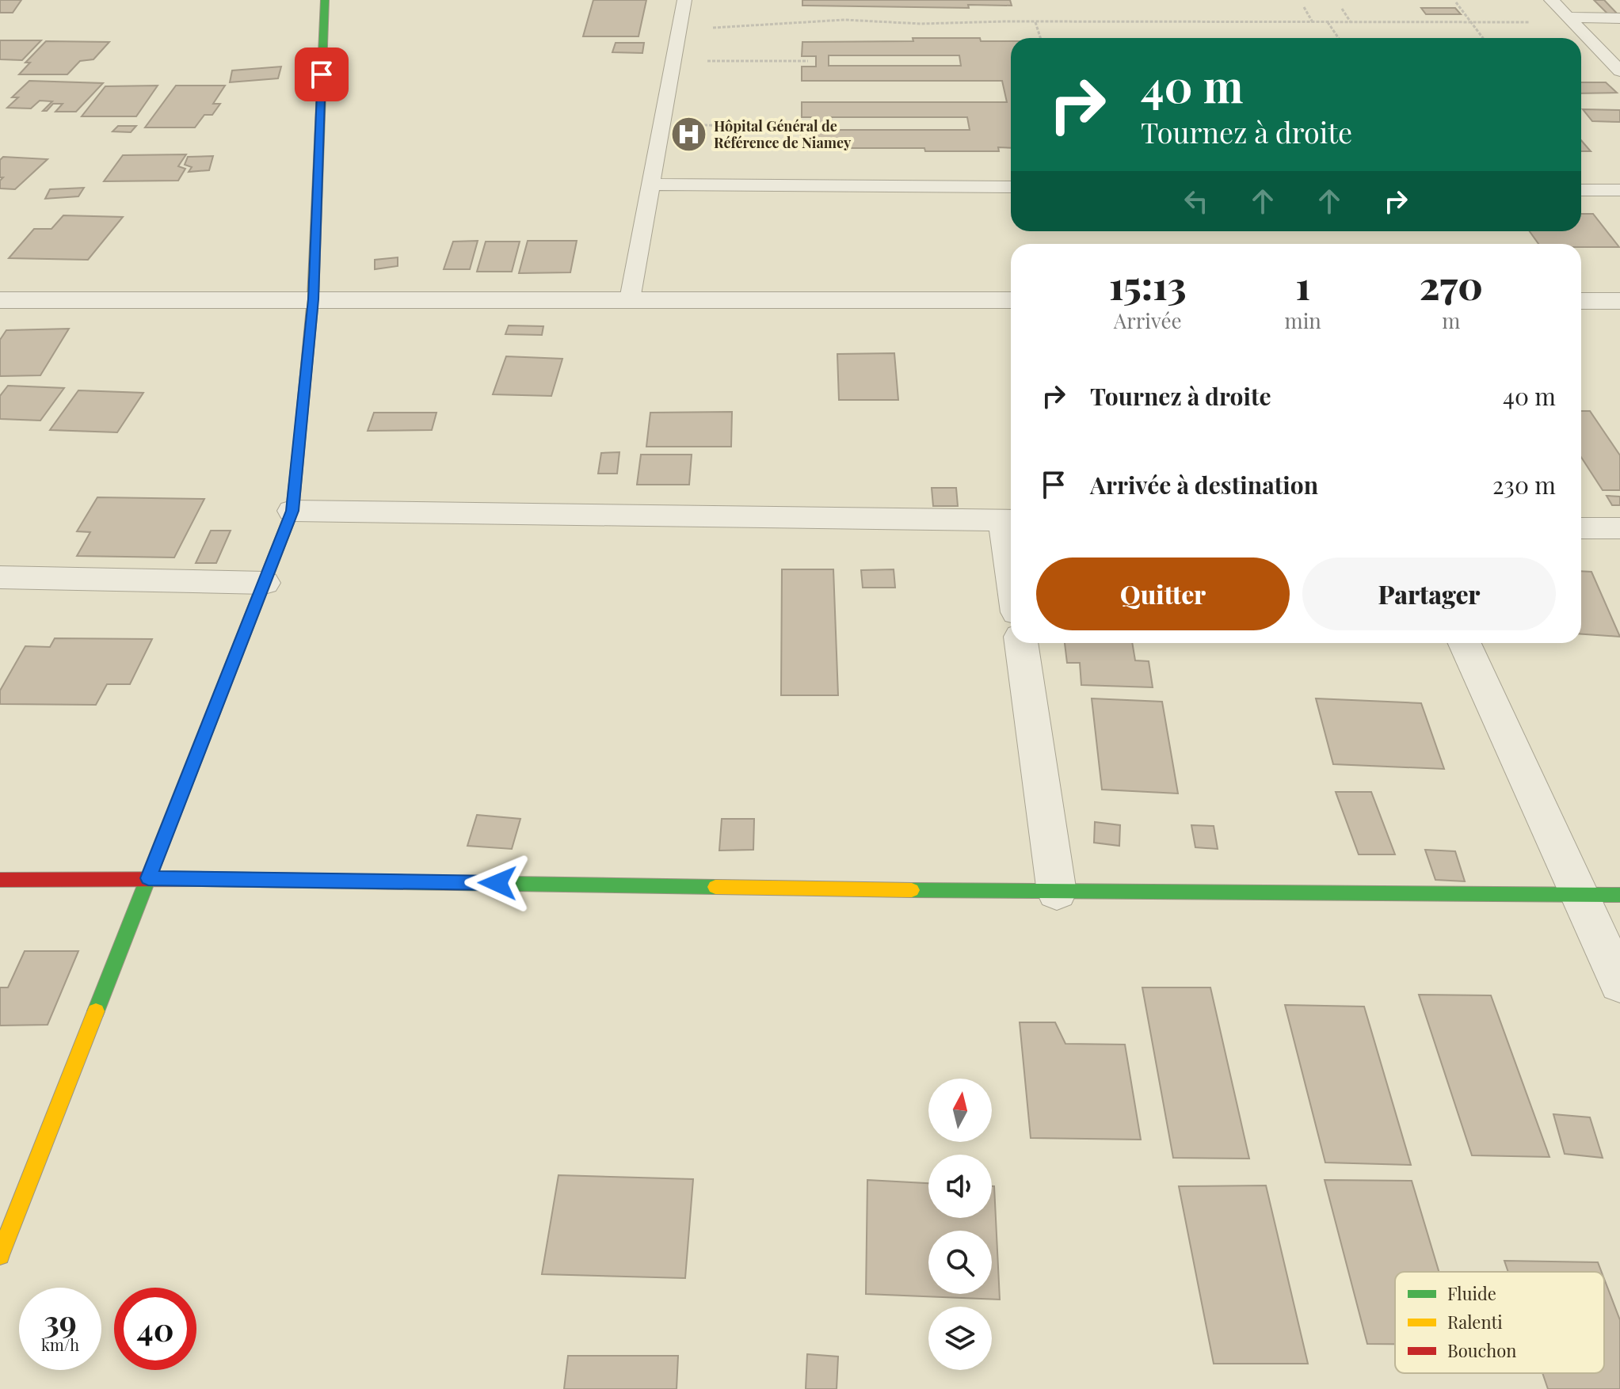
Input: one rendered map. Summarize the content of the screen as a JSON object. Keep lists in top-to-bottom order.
{
  "places": {
    "hospital": ["Hôpital Général de Référence de Niamey"]
  },
  "legend": ["Fluide", "Ralenti", "Bouchon"],
  "north": "top",
  "page": {
    "turn": ["40 m", "Tournez à droite"],
    "eta": [
      "15:13",
      "Arrivée",
      "1",
      "min",
      "270",
      "m"
    ],
    "list": [
      {
        "name": "Tournez à droite",
        "value": "40 m"
      },
      {
        "name": "Arrivée à destination",
        "value": "230 m"
      }
    ],
    "buttons": ["Quitter", "Partager"],
    "speed": "39 km/h",
    "limit": "40"
  }
}
